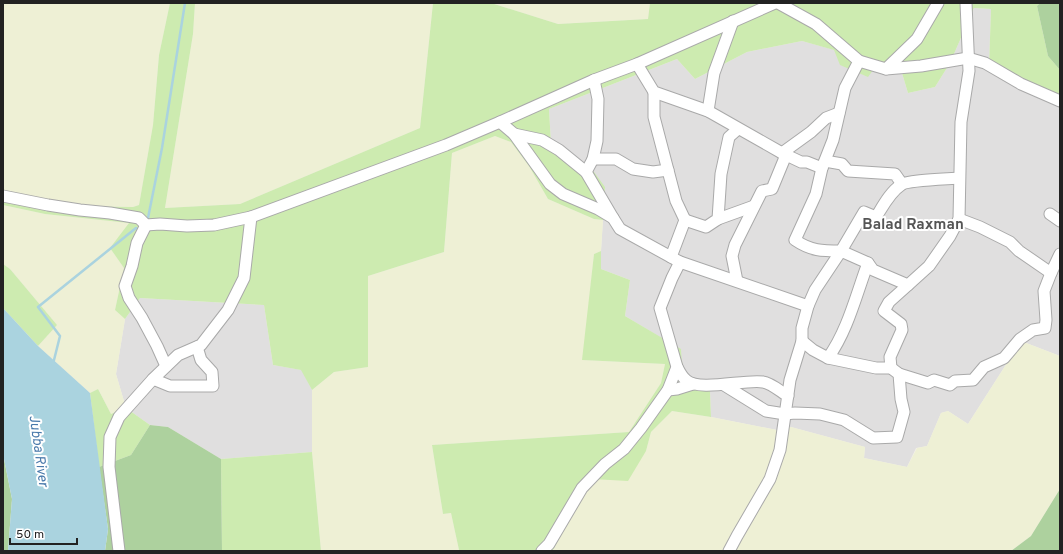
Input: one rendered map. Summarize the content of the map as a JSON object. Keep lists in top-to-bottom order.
{
  "districts": ["Balad Raxman"],
  "water": ["Jubba River"],
  "scale_bar": "50 m"
}
